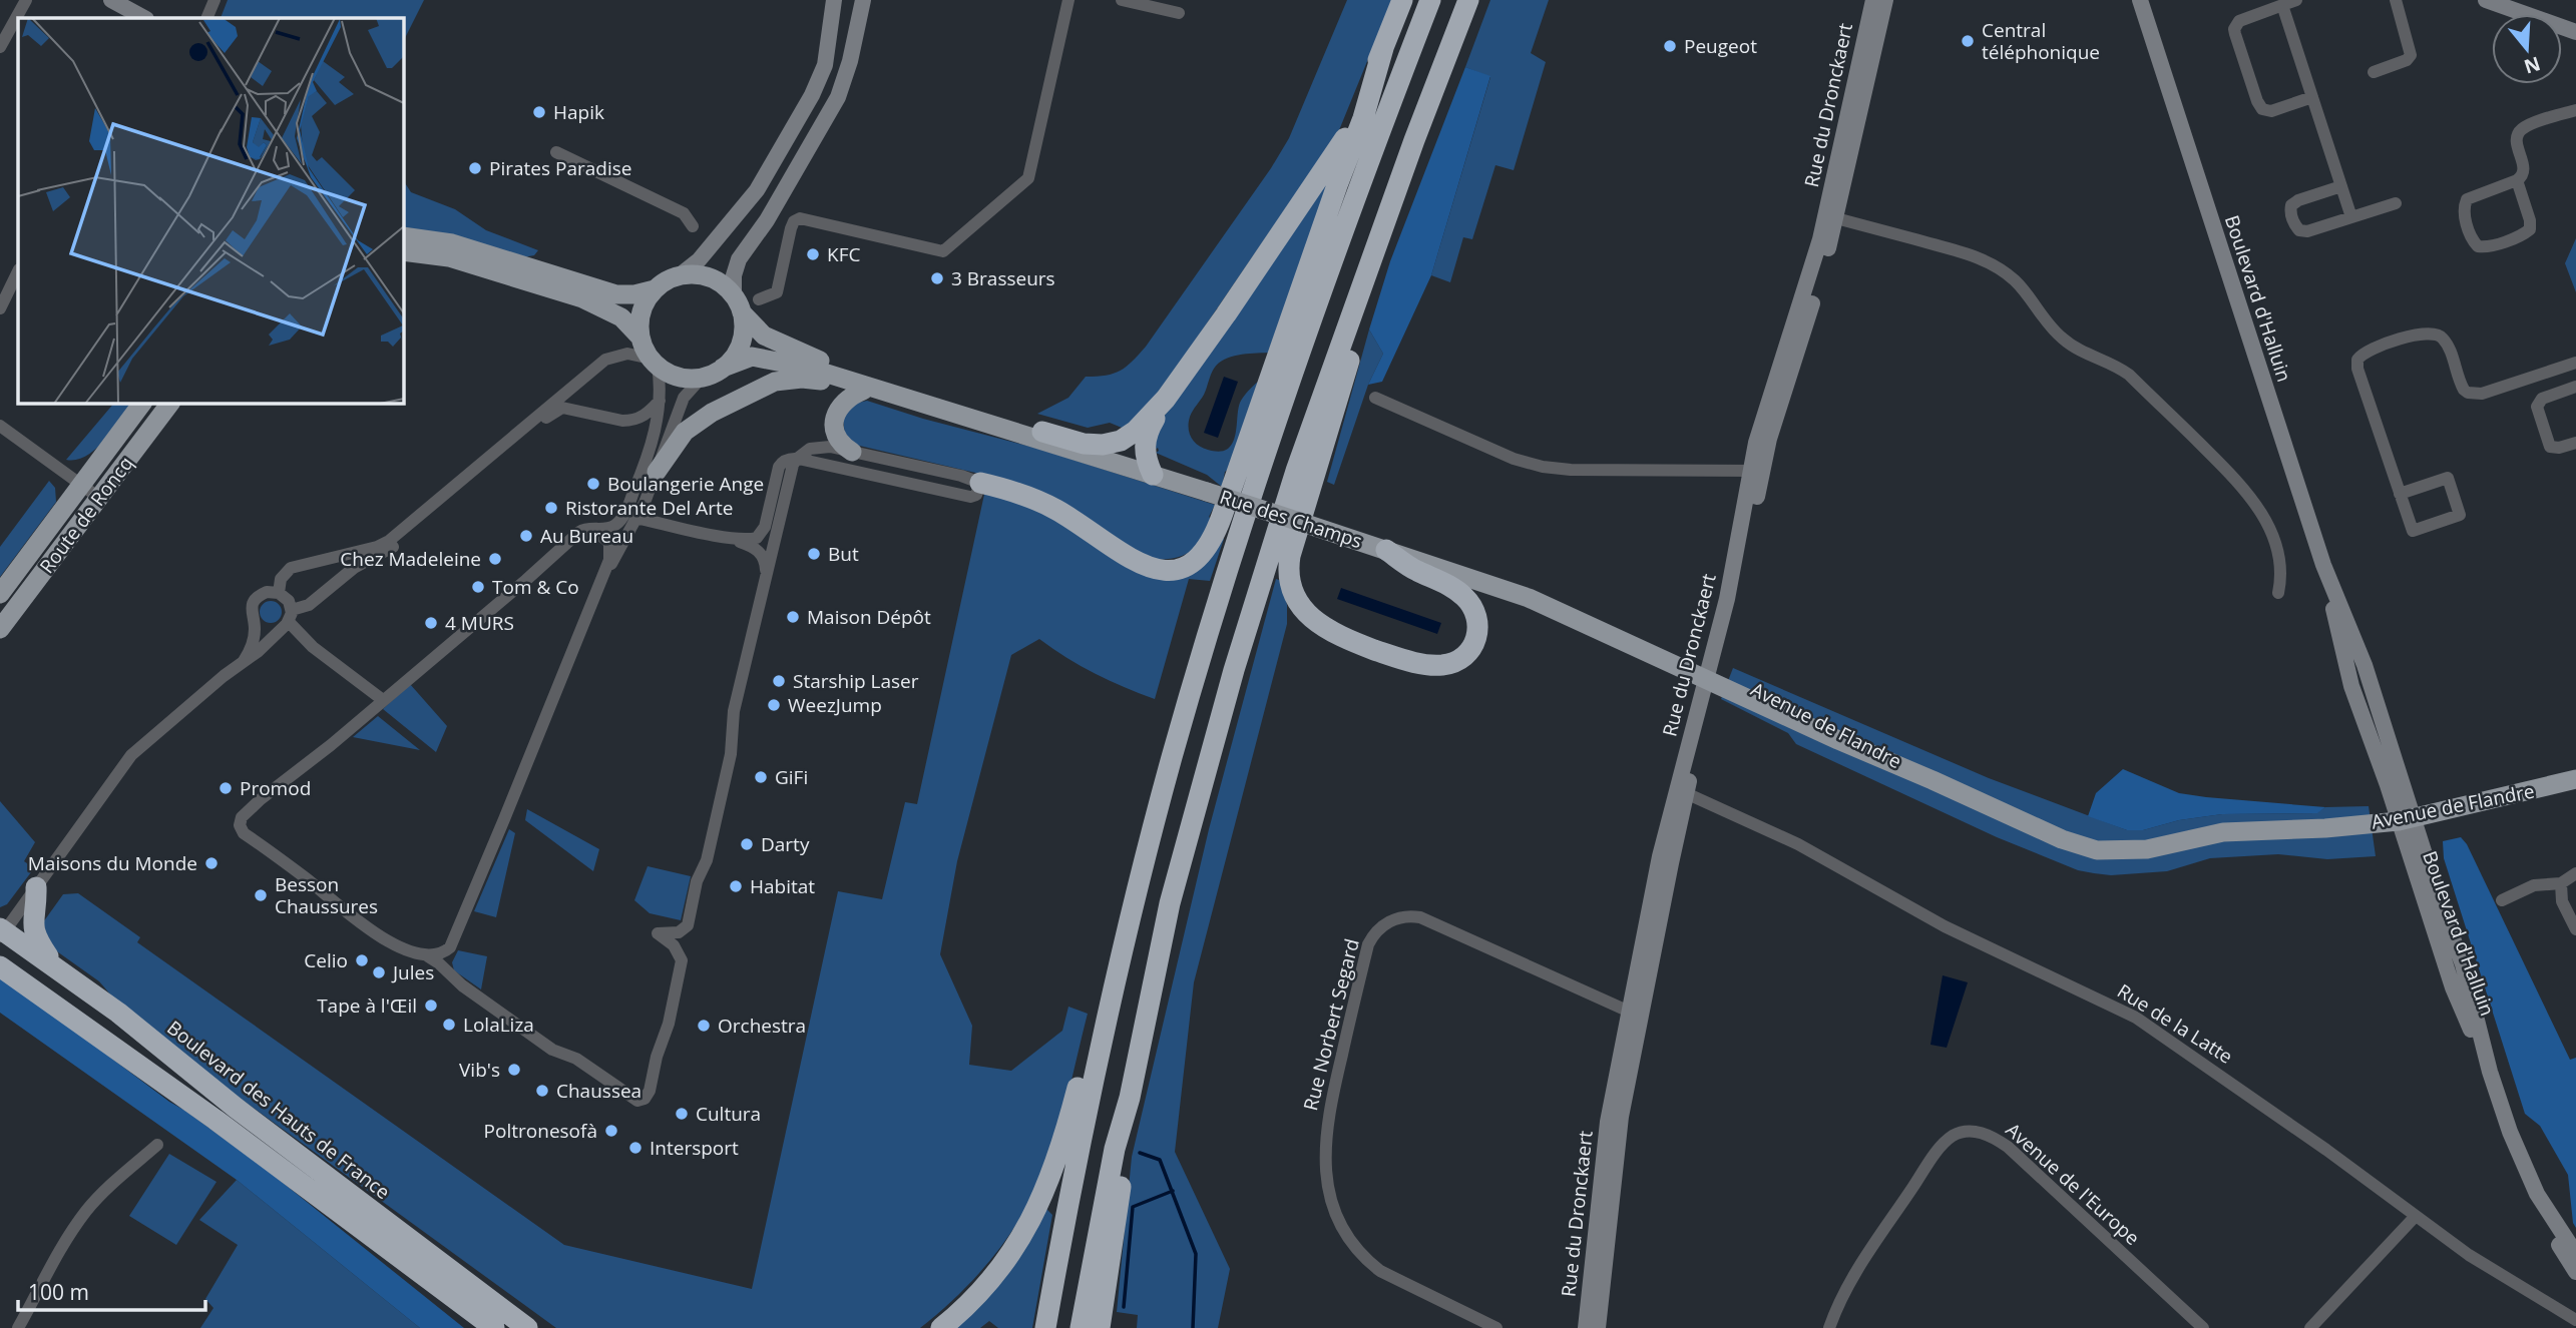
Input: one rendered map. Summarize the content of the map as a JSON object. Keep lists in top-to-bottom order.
{
  "streets": {
    "highway": ["Boulevard des Hauts de France"],
    "main road": [
      "Rue du Dronckaert",
      "Boulevard d'Halluin",
      "Route de Roncq",
      "Rue des Champs",
      "Avenue de Flandre"
    ],
    "street": ["Rue de la Latte", "Rue Norbert Segard", "Avenue de l'Europe"]
  },
  "crossings": [
    ["Rue du Dronckaert", "Rue des Champs"],
    ["Rue du Dronckaert", "Avenue de Flandre"],
    ["Rue du Dronckaert", "Rue de la Latte"],
    ["Rue du Dronckaert", "Rue Norbert Segard"],
    ["Boulevard d'Halluin", "Avenue de Flandre"],
    ["Rue des Champs", "Avenue de Flandre"]
  ],
  "places": [
    "Central téléphonique",
    "Peugeot",
    "Hapik",
    "Pirates Paradise",
    "KFC",
    "3 Brasseurs",
    "Boulangerie Ange",
    "Ristorante Del Arte",
    "Au Bureau",
    "But",
    "Chez Madeleine",
    "Tom & Co",
    "Maison Dépôt",
    "4 MURS",
    "Starship Laser",
    "WeezJump",
    "GiFi",
    "Promod",
    "Darty",
    "Maisons du Monde",
    "Habitat",
    "Besson Chaussures",
    "Celio",
    "Jules",
    "Tape à l'Œil",
    "LolaLiza",
    "Orchestra",
    "Vib's",
    "Chaussea",
    "Cultura",
    "Poltronesofà",
    "Intersport"
  ],
  "scale_bar": "100 m",
  "north": "bottom"
}
